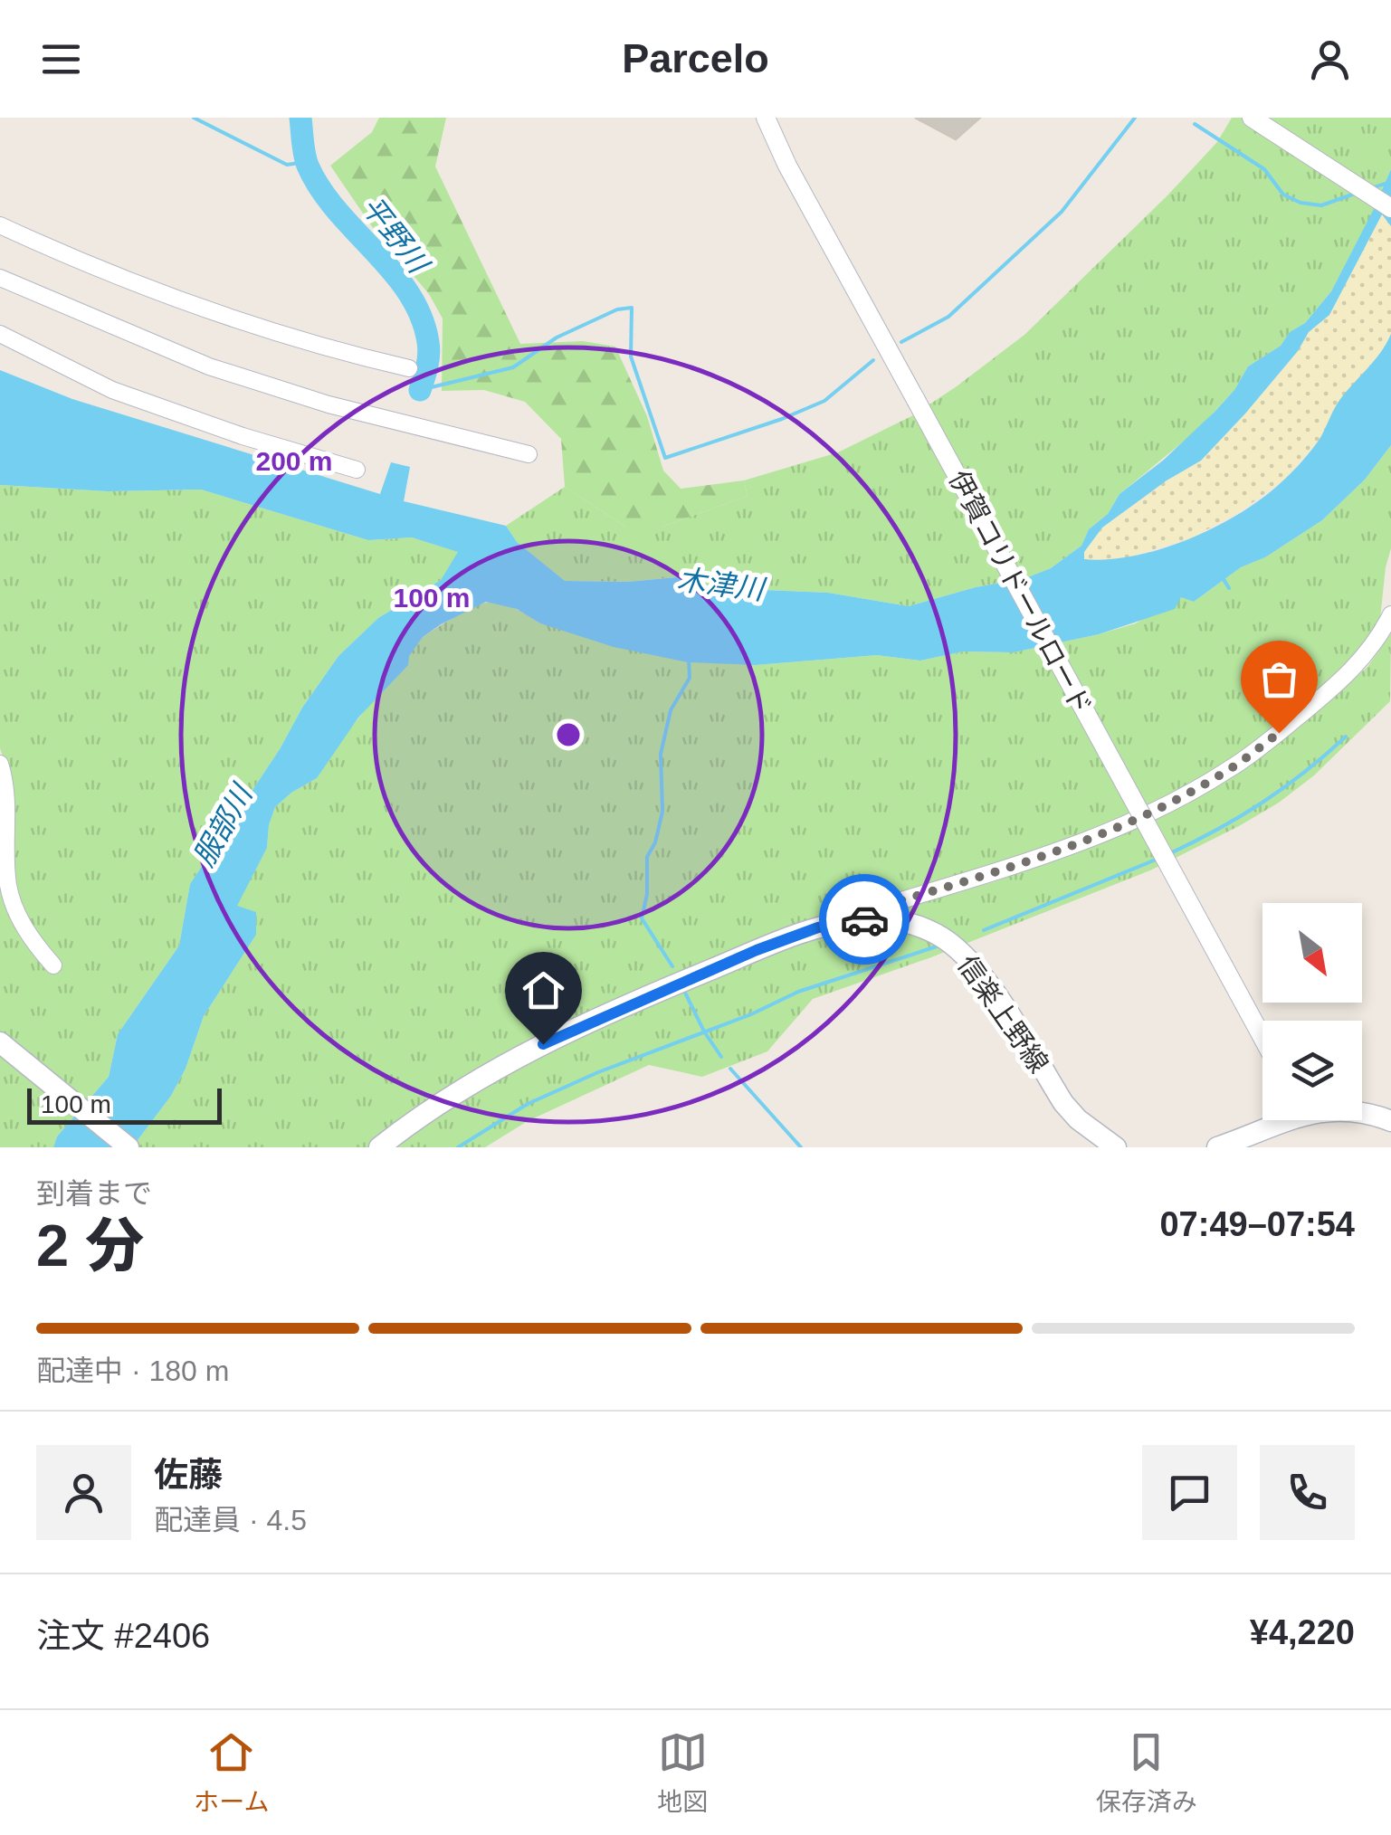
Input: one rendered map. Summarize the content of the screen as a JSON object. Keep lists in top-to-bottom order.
{
  "streets": {
    "main road": ["信楽上野線"],
    "street": ["伊賀コリドールロード"]
  },
  "water": ["平野川", "木津川", "服部川"],
  "scale_bar": "100 m",
  "north": "bottom right",
  "page": {
    "header": "Parcelo",
    "scale": "100 m",
    "heading": ["2 分", "到着まで", "07:49–07:54"],
    "panel": [
      "佐藤",
      "配達員 · 4.5",
      "注文 #2406",
      "¥4,220"
    ],
    "bar": "配達中 · 180 m",
    "tabs": ["ホーム", "地図", "保存済み"]
  },
  "rings": ["200 m", "100 m"]
}
